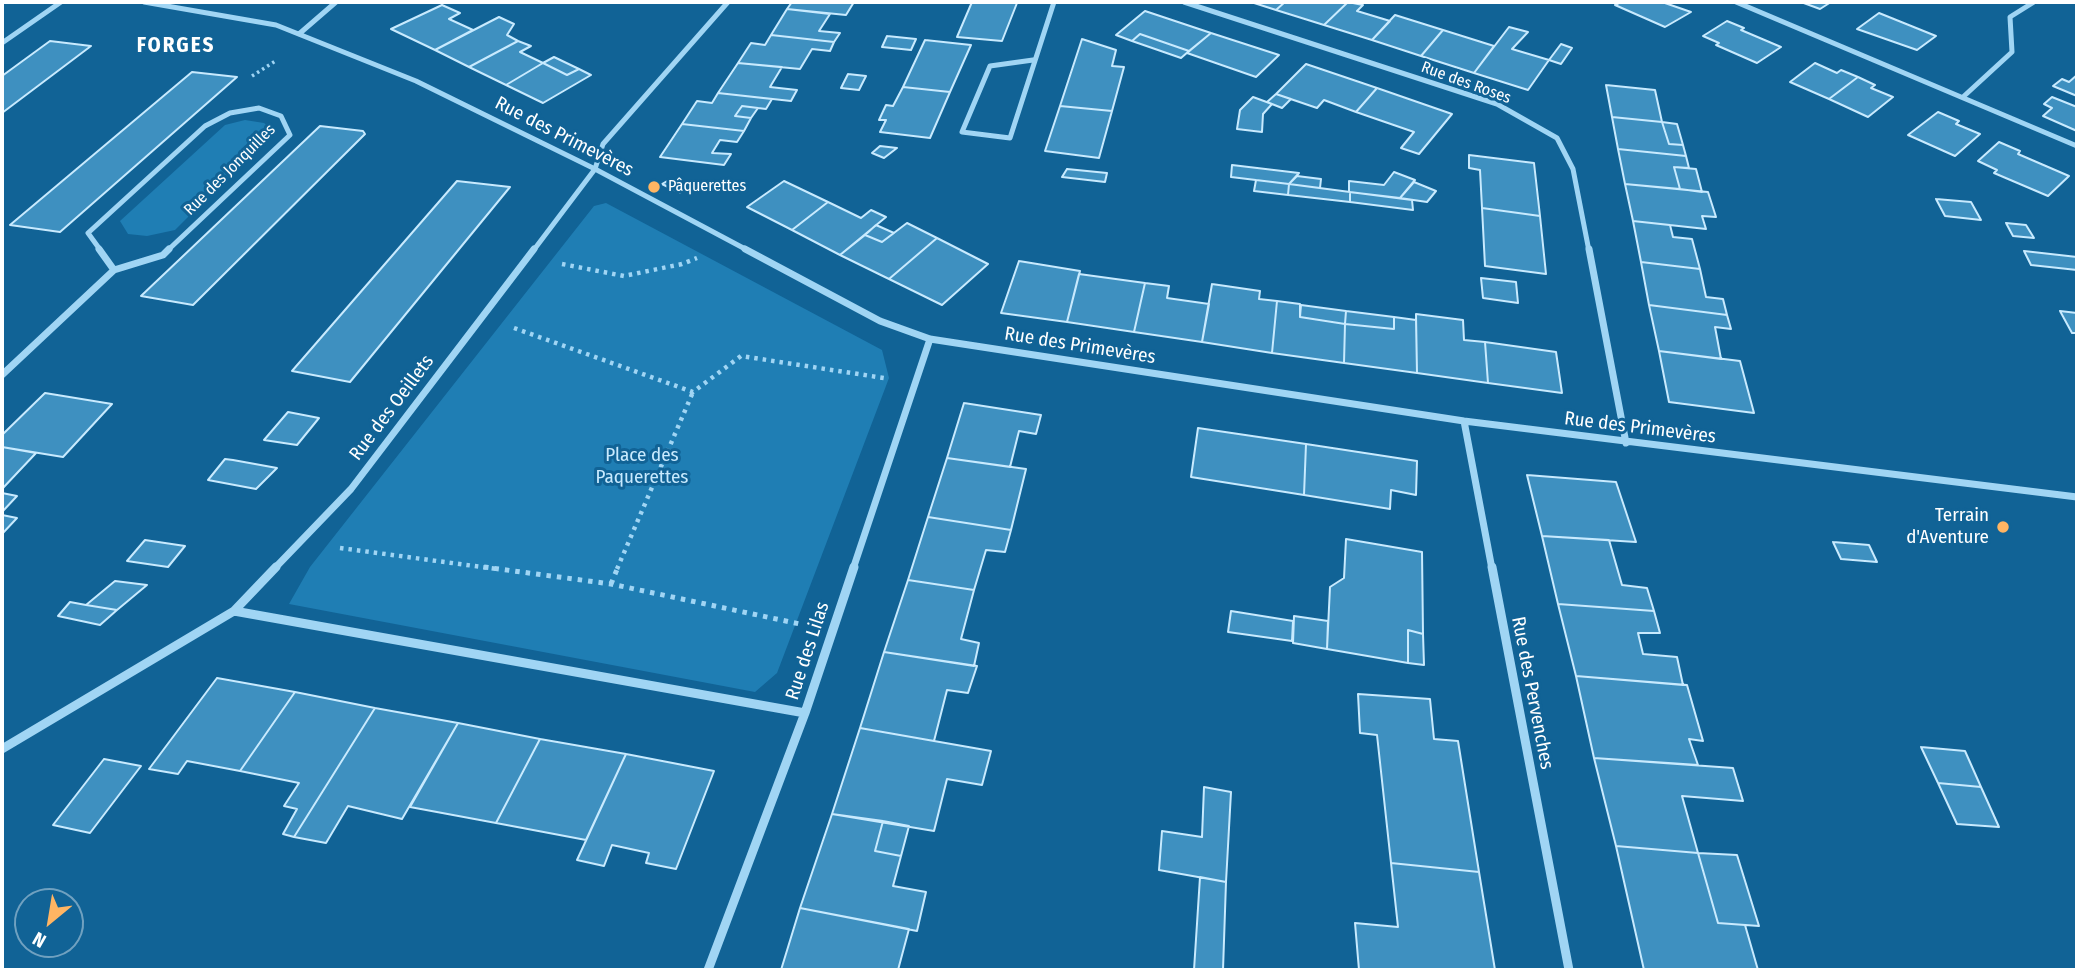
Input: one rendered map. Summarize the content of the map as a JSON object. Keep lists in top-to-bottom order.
{
  "streets": {
    "street": [
      "Rue des Roses",
      "Rue des Primevères",
      "Rue des Jonquilles",
      "Rue des Oeillets",
      "Rue des Lilas",
      "Rue des Pervenches"
    ]
  },
  "crossings": [
    ["Rue des Roses", "Rue des Primevères"],
    ["Rue des Primevères", "Rue des Oeillets"],
    ["Rue des Primevères", "Rue des Lilas"],
    ["Rue des Primevères", "Rue des Pervenches"]
  ],
  "districts": ["FORGES"],
  "parks": ["Place des Paquerettes"],
  "places": ["Pâquerettes", "Terrain d'Aventure"],
  "north": "bottom left"
}
